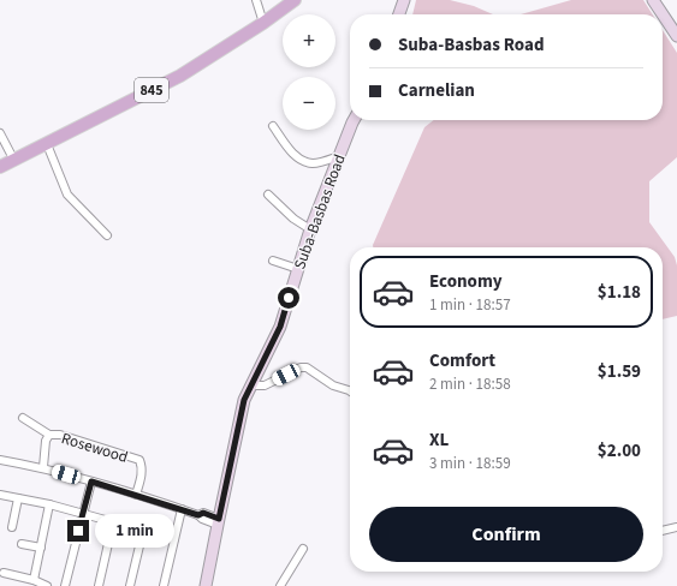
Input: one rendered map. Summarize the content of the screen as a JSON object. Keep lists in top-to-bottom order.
{
  "streets": {
    "main road": ["845"],
    "street": ["Suba-Basbas Road", "Rosewood"]
  },
  "page": {
    "map_buttons": ["+", "−"],
    "banner": ["Suba-Basbas Road", "Carnelian"],
    "list": [
      {
        "name": "Economy",
        "note": "1 min · 18:57",
        "value": "$1.18"
      },
      {
        "name": "Comfort",
        "note": "2 min · 18:58",
        "value": "$1.59"
      },
      {
        "name": "XL",
        "note": "3 min · 18:59",
        "value": "$2.00"
      }
    ],
    "buttons": "Confirm",
    "bubble": "1 min"
  }
}
